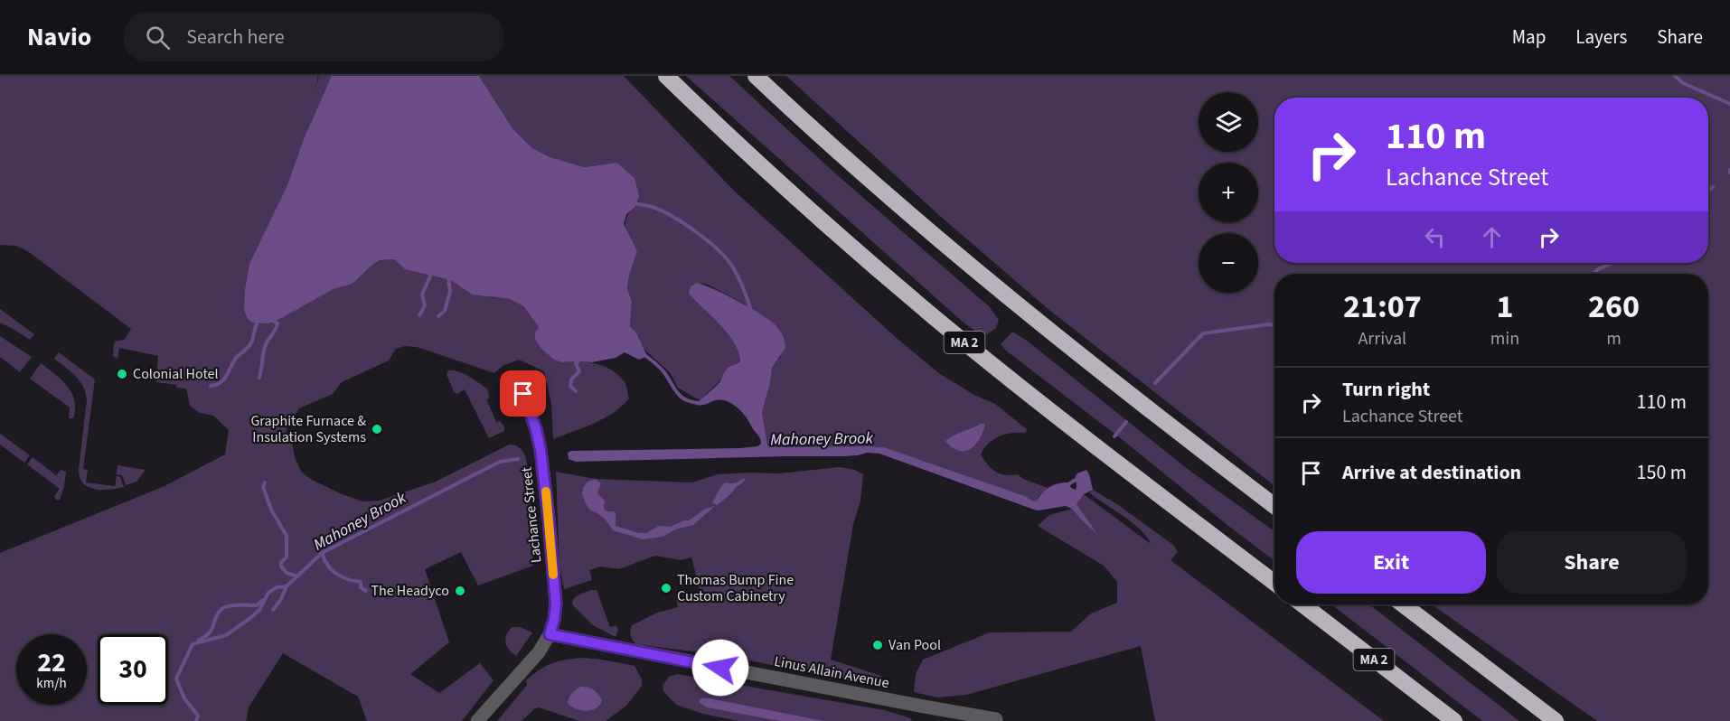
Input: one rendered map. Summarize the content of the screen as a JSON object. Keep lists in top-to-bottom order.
{
  "streets": {
    "highway": ["MA 2"],
    "street": ["Lachance Street", "Linus Allain Avenue"]
  },
  "crossings": [
    ["Lachance Street", "Linus Allain Avenue"]
  ],
  "water": ["Mahoney Brook"],
  "places": [
    "Colonial Hotel",
    "Graphite Furnace & Insulation Systems",
    "Thomas Bump Fine Custom Cabinetry",
    "The Headyco",
    "Van Pool"
  ],
  "page": {
    "header": "Navio",
    "search": "Search here",
    "nav": ["Map", "Layers", "Share"],
    "map_buttons": ["+", "−"],
    "turn": ["110 m", "Lachance Street"],
    "eta": [
      "21:07",
      "Arrival",
      "1",
      "min",
      "260",
      "m"
    ],
    "list": [
      {
        "name": "Turn right",
        "note": "Lachance Street",
        "value": "110 m"
      },
      {
        "name": "Arrive at destination",
        "value": "150 m"
      }
    ],
    "buttons": ["Exit", "Share"],
    "speed": "22 km/h",
    "limit": "30"
  }
}
